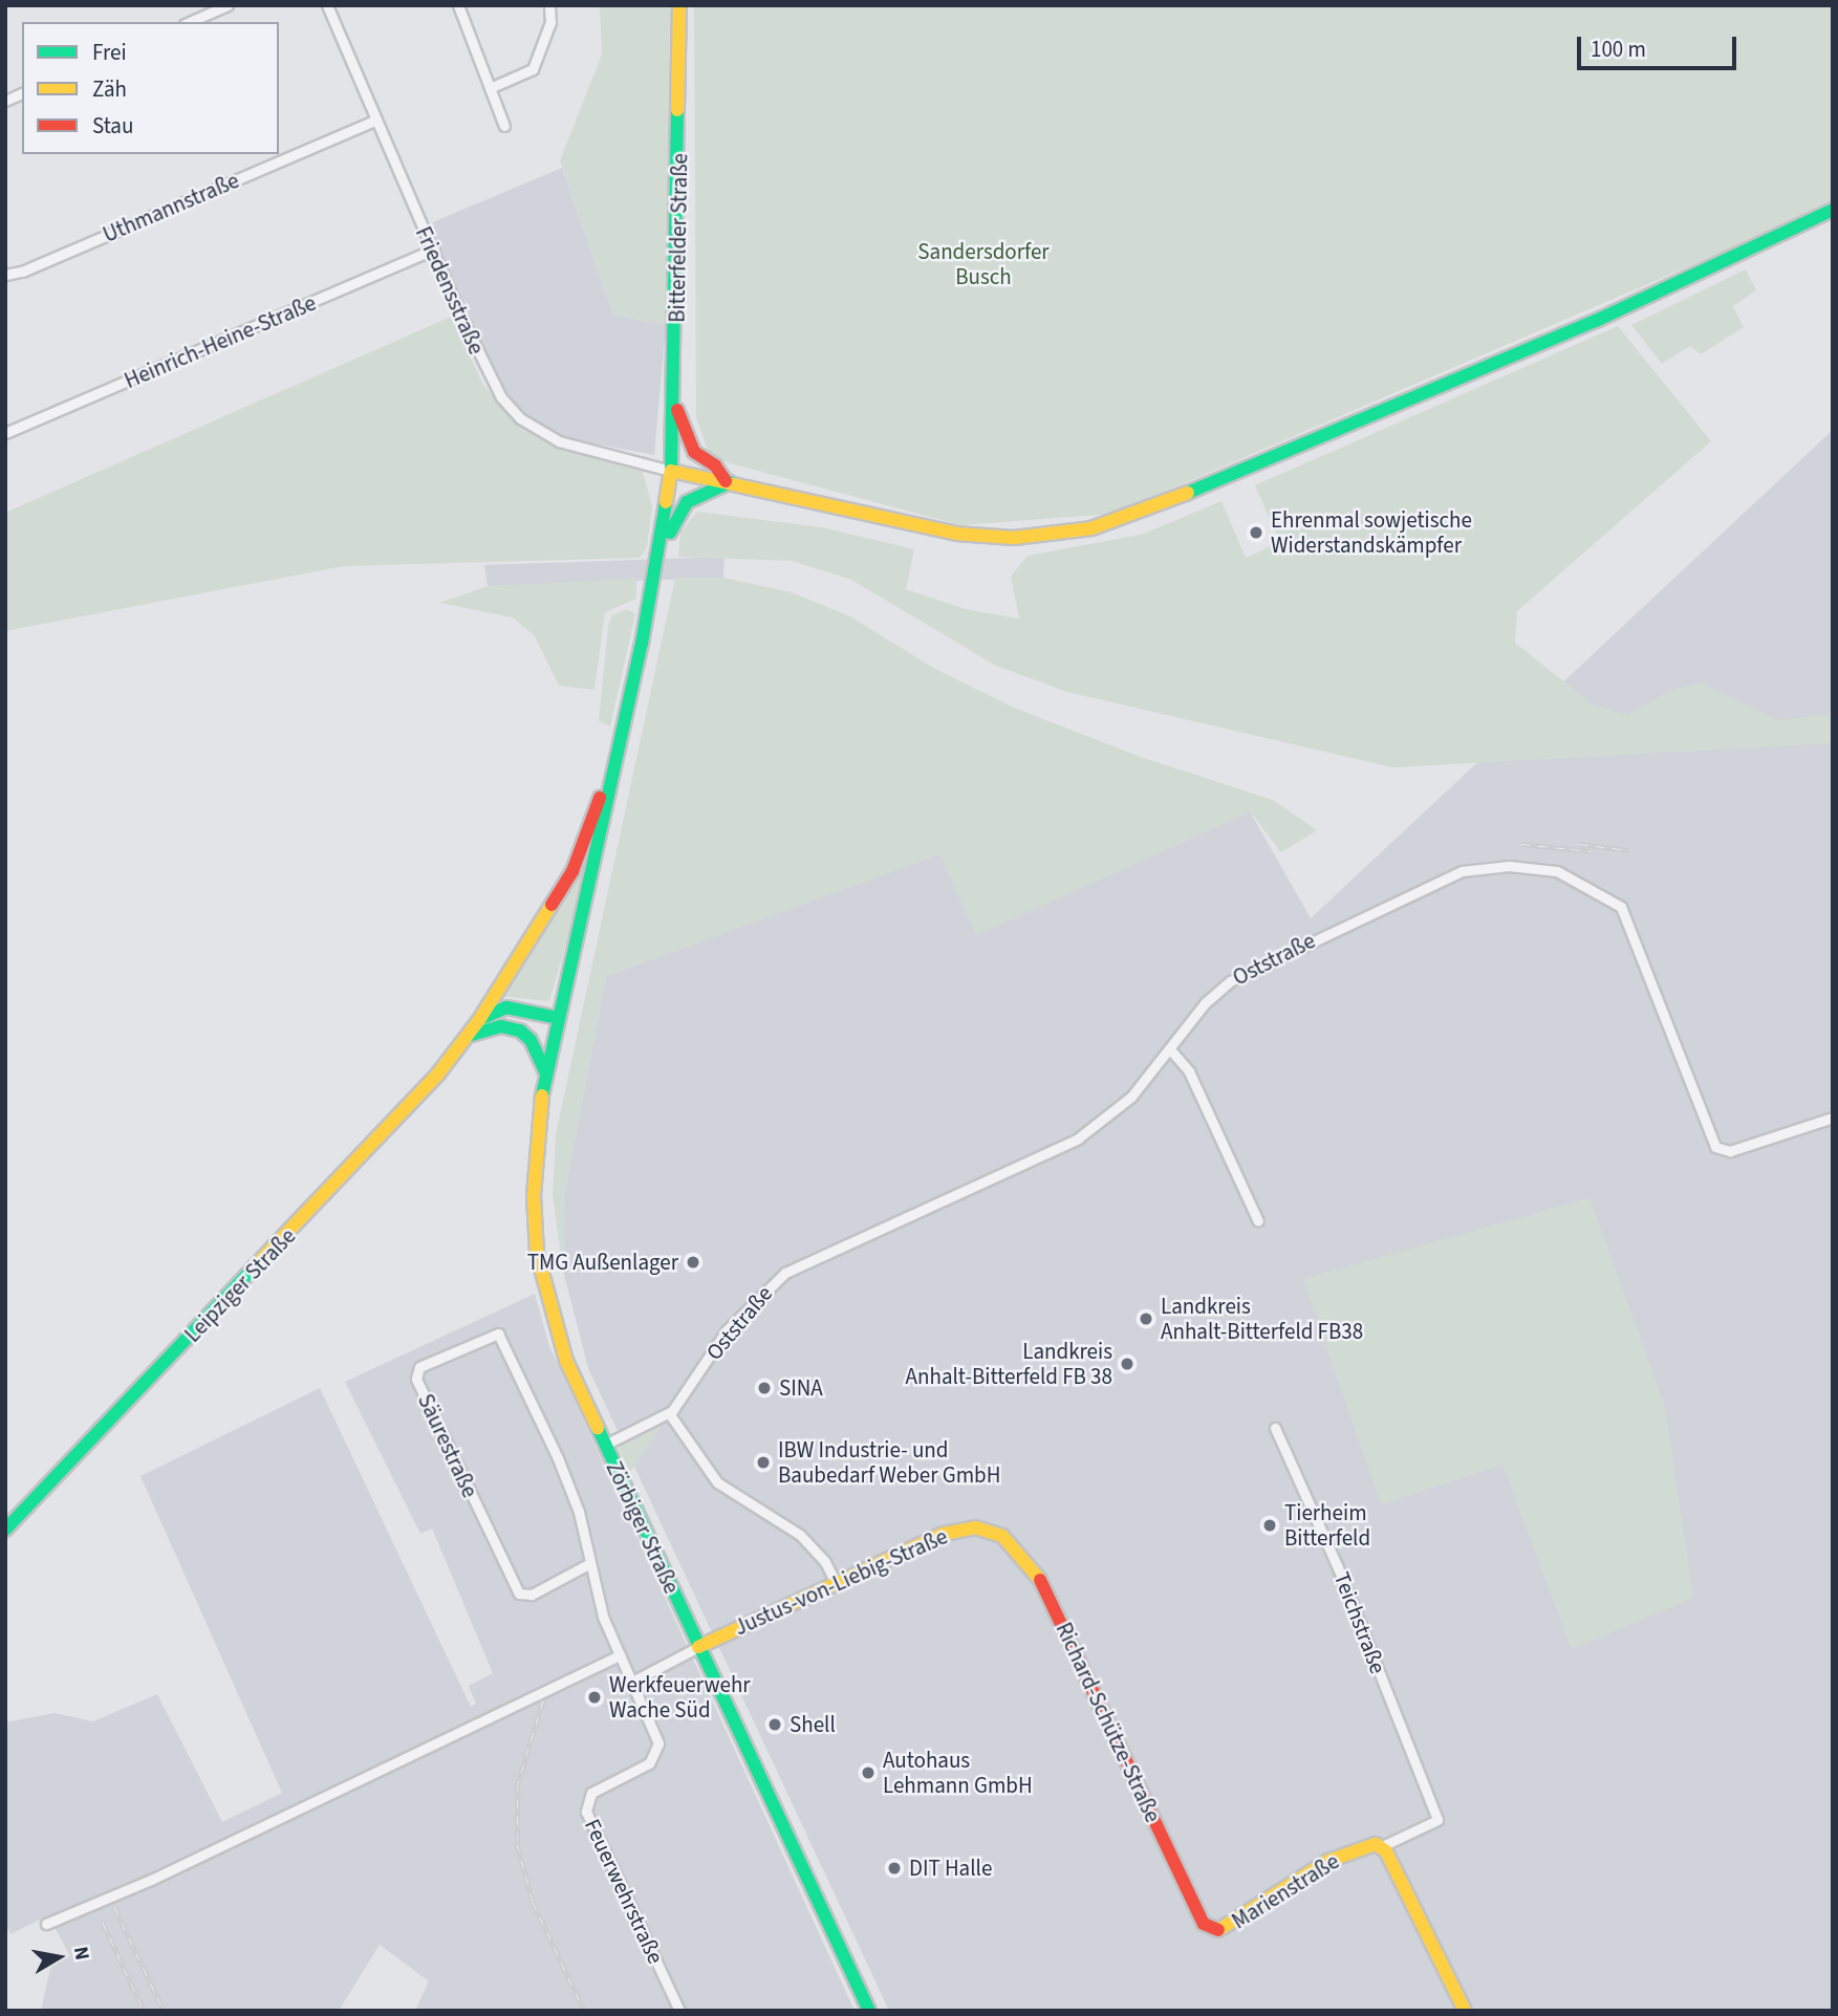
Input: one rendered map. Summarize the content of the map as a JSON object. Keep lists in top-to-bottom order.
{
  "streets": {
    "main road": [
      "Bitterfelder Straße",
      "Leipziger Straße",
      "Zörbiger Straße",
      "Justus-von-Liebig-Straße",
      "Richard-Schütze-Straße",
      "Marienstraße"
    ],
    "street": [
      "Uthmannstraße",
      "Friedensstraße",
      "Heinrich-Heine-Straße",
      "Oststraße",
      "Säurestraße",
      "Teichstraße",
      "Feuerwehrstraße"
    ]
  },
  "crossings": [
    ["Uthmannstraße", "Friedensstraße"],
    ["Bitterfelder Straße", "Friedensstraße"],
    ["Bitterfelder Straße", "Leipziger Straße"],
    ["Bitterfelder Straße", "Zörbiger Straße"],
    ["Friedensstraße", "Heinrich-Heine-Straße"],
    ["Oststraße", "Zörbiger Straße"],
    ["Leipziger Straße", "Zörbiger Straße"],
    ["Säurestraße", "Feuerwehrstraße"],
    ["Zörbiger Straße", "Justus-von-Liebig-Straße"],
    ["Justus-von-Liebig-Straße", "Richard-Schütze-Straße"],
    ["Teichstraße", "Marienstraße"],
    ["Richard-Schütze-Straße", "Marienstraße"]
  ],
  "parks": ["Sandersdorfer Busch"],
  "places": [
    "Ehrenmal sowjetische Widerstandskämpfer",
    "TMG Außenlager",
    "Landkreis Anhalt-Bitterfeld FB38",
    "Landkreis Anhalt-Bitterfeld FB 38",
    "SINA",
    "IBW Industrie- und Baubedarf Weber GmbH",
    "Tierheim Bitterfeld",
    "Werkfeuerwehr Wache Süd",
    "Shell",
    "Autohaus Lehmann GmbH",
    "DIT Halle"
  ],
  "legend": ["Frei", "Zäh", "Stau"],
  "scale_bar": "100 m",
  "north": "right"
}
